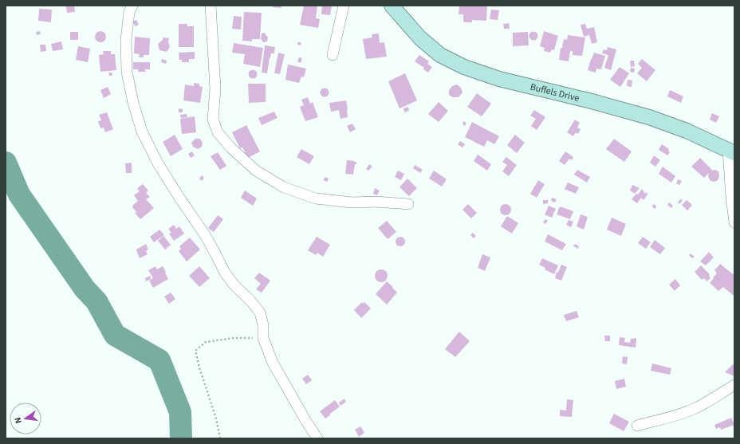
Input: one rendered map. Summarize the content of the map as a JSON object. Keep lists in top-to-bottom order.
{
  "streets": {
    "street": ["Buffels Drive"]
  },
  "north": "left"
}
